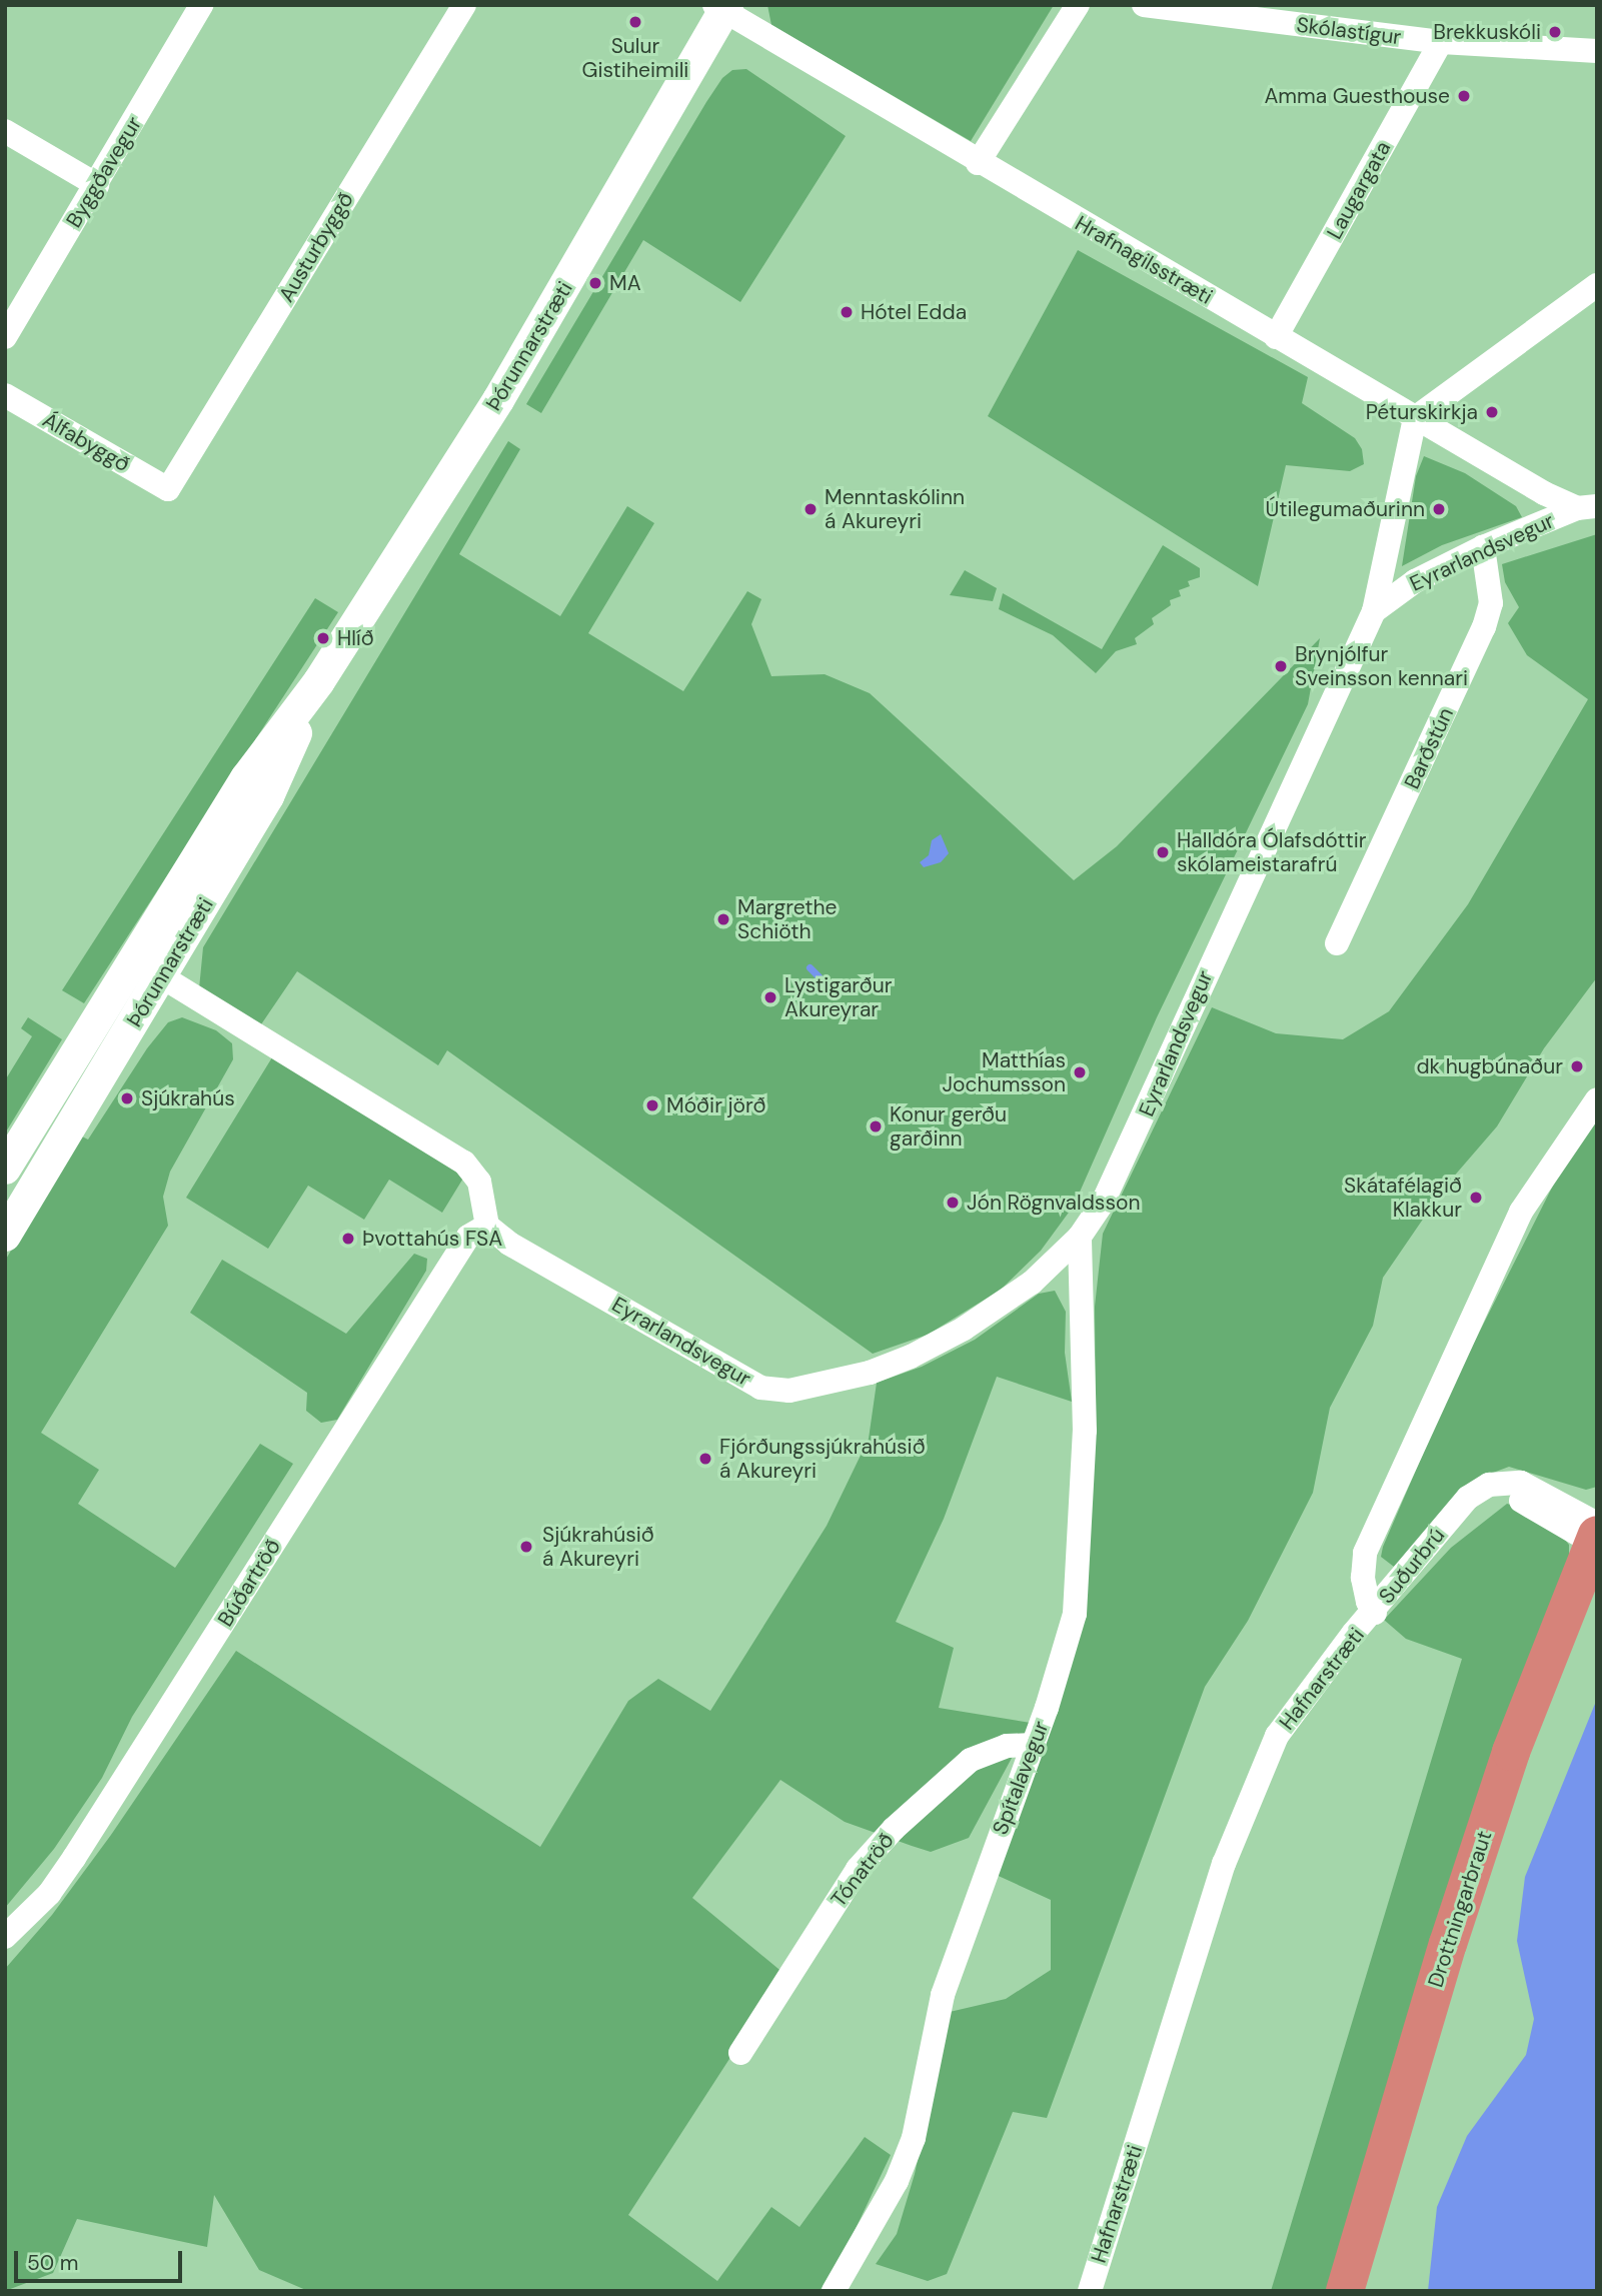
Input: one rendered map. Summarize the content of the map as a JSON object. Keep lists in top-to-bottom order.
{
  "streets": {
    "highway": ["Drottningarbraut"],
    "street": [
      "Skólastígur",
      "Byggðavegur",
      "Laugargata",
      "Austurbyggð",
      "Hrafnagilsstræti",
      "Þórunnarstræti",
      "Álfabyggð",
      "Eyrarlandsvegur",
      "Barðstún",
      "Suðurbrú",
      "Búðartröð",
      "Hafnarstræti",
      "Spítalavegur",
      "Tónatröð"
    ]
  },
  "crossings": [
    ["Skólastígur", "Laugargata"],
    ["Laugargata", "Hrafnagilsstræti"],
    ["Austurbyggð", "Álfabyggð"],
    ["Hrafnagilsstræti", "Þórunnarstræti"],
    ["Hrafnagilsstræti", "Eyrarlandsvegur"],
    ["Eyrarlandsvegur", "Barðstún"],
    ["Eyrarlandsvegur", "Búðartröð"],
    ["Eyrarlandsvegur", "Spítalavegur"],
    ["Suðurbrú", "Hafnarstræti"],
    ["Suðurbrú", "Drottningarbraut"],
    ["Spítalavegur", "Tónatröð"]
  ],
  "places": [
    "Sulur Gistiheimili",
    "Brekkuskóli",
    "Amma Guesthouse",
    "MA",
    "Hótel Edda",
    "Péturskirkja",
    "Menntaskólinn á Akureyri",
    "Útilegumaðurinn",
    "Hlíð",
    "Brynjólfur Sveinsson kennari",
    "Halldóra Ólafsdóttir skólameistarafrú",
    "Margrethe Schiöth",
    "Lystigarður Akureyrar",
    "dk hugbúnaður",
    "Matthías Jochumsson",
    "Sjúkrahús",
    "Móðir jörð",
    "Konur gerðu garðinn",
    "Skátafélagið Klakkur",
    "Jón Rögnvaldsson",
    "Þvottahús FSA",
    "Fjórðungssjúkrahúsið á Akureyri",
    "Sjúkrahúsið á Akureyri"
  ],
  "scale_bar": "50 m"
}
